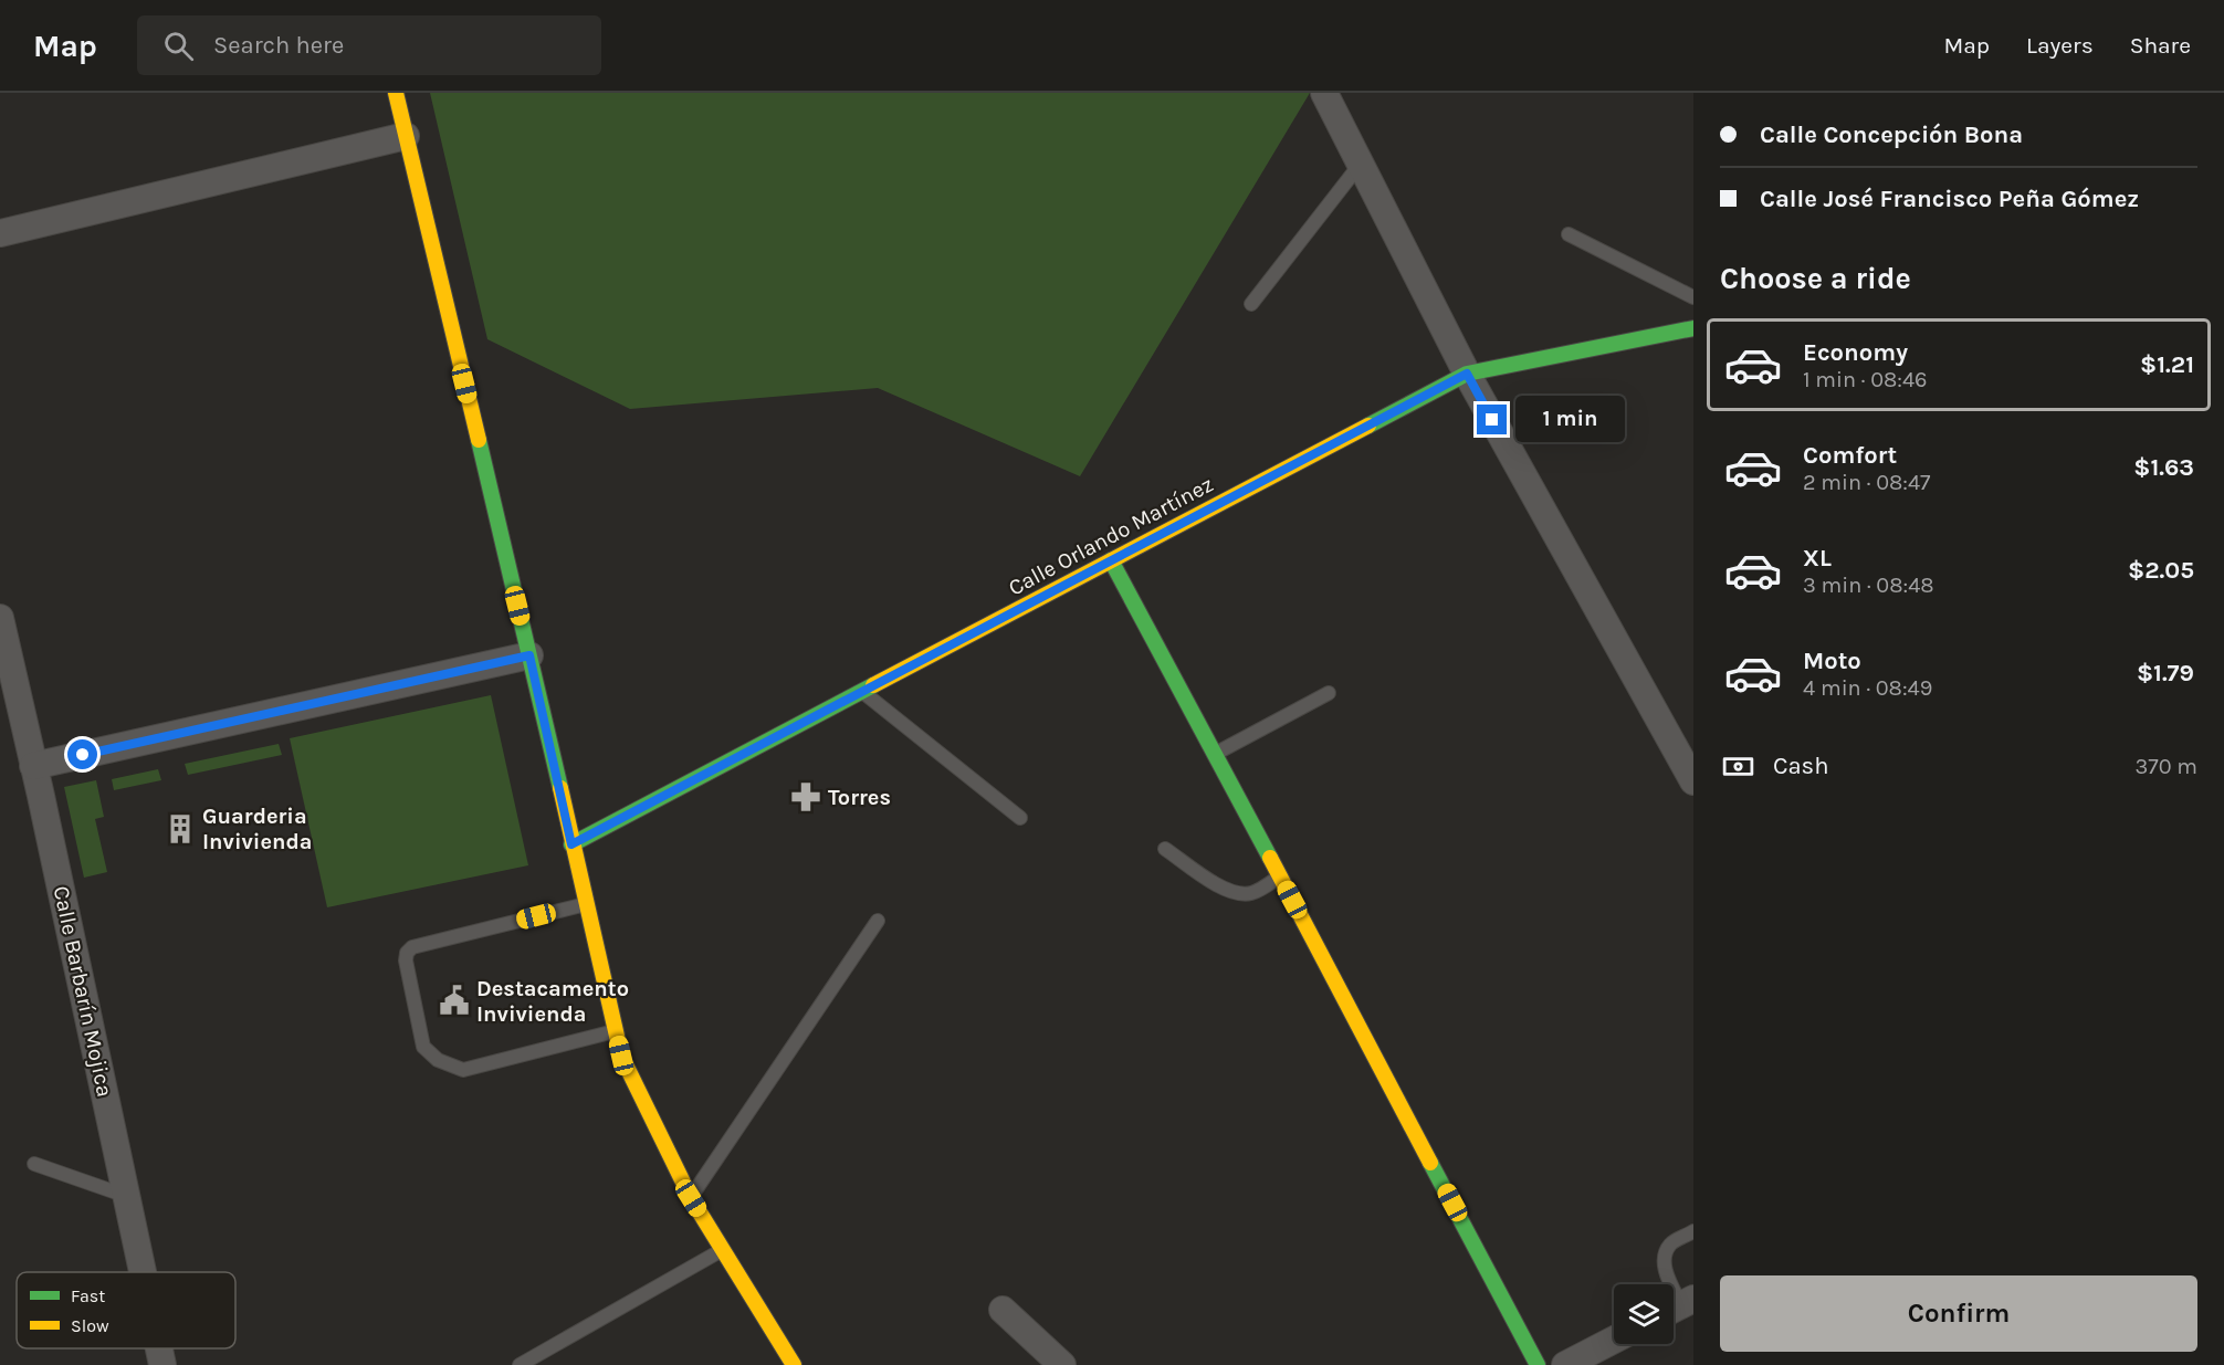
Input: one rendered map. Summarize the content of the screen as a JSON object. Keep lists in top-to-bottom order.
{
  "streets": {
    "street": ["Calle Orlando Martínez", "Calle Barbarín Mojica"]
  },
  "places": {
    "pharmacy": ["Torres"],
    "building": ["Guarderia Invivienda"],
    "public building": ["Destacamento Invivienda"]
  },
  "legend": ["Fast", "Slow"],
  "page": {
    "header": "Map",
    "search": "Search here",
    "nav": ["Map", "Layers", "Share"],
    "banner": ["Calle Concepción Bona", "Calle José Francisco Peña Gómez"],
    "heading": "Choose a ride",
    "list": [
      {
        "name": "Economy",
        "note": "1 min · 08:46",
        "value": "$1.21"
      },
      {
        "name": "Comfort",
        "note": "2 min · 08:47",
        "value": "$1.63"
      },
      {
        "name": "XL",
        "note": "3 min · 08:48",
        "value": "$2.05"
      },
      {
        "name": "Moto",
        "note": "4 min · 08:49",
        "value": "$1.79"
      }
    ],
    "bubble": "1 min",
    "pay": ["Cash", "370 m"],
    "buttons": "Confirm"
  }
}
